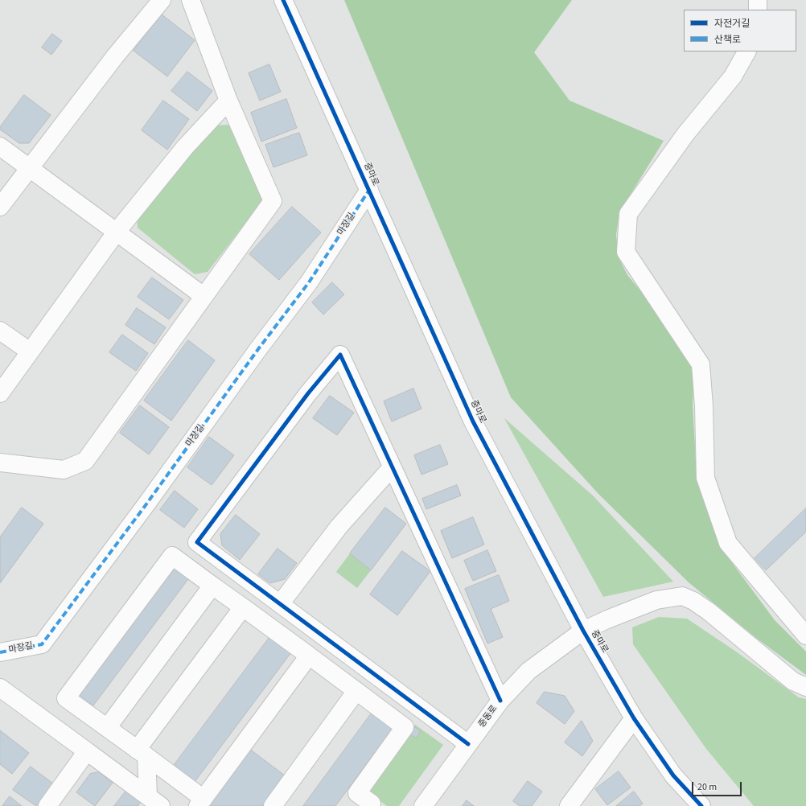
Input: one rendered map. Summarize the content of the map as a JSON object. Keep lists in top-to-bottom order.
{
  "streets": {
    "street": ["중마로", "마장길", "중동로"]
  },
  "crossings": [
    ["중마로", "마장길"],
    ["중마로", "중동로"]
  ],
  "legend": ["자전거길", "산책로"],
  "scale_bar": "20 m"
}
